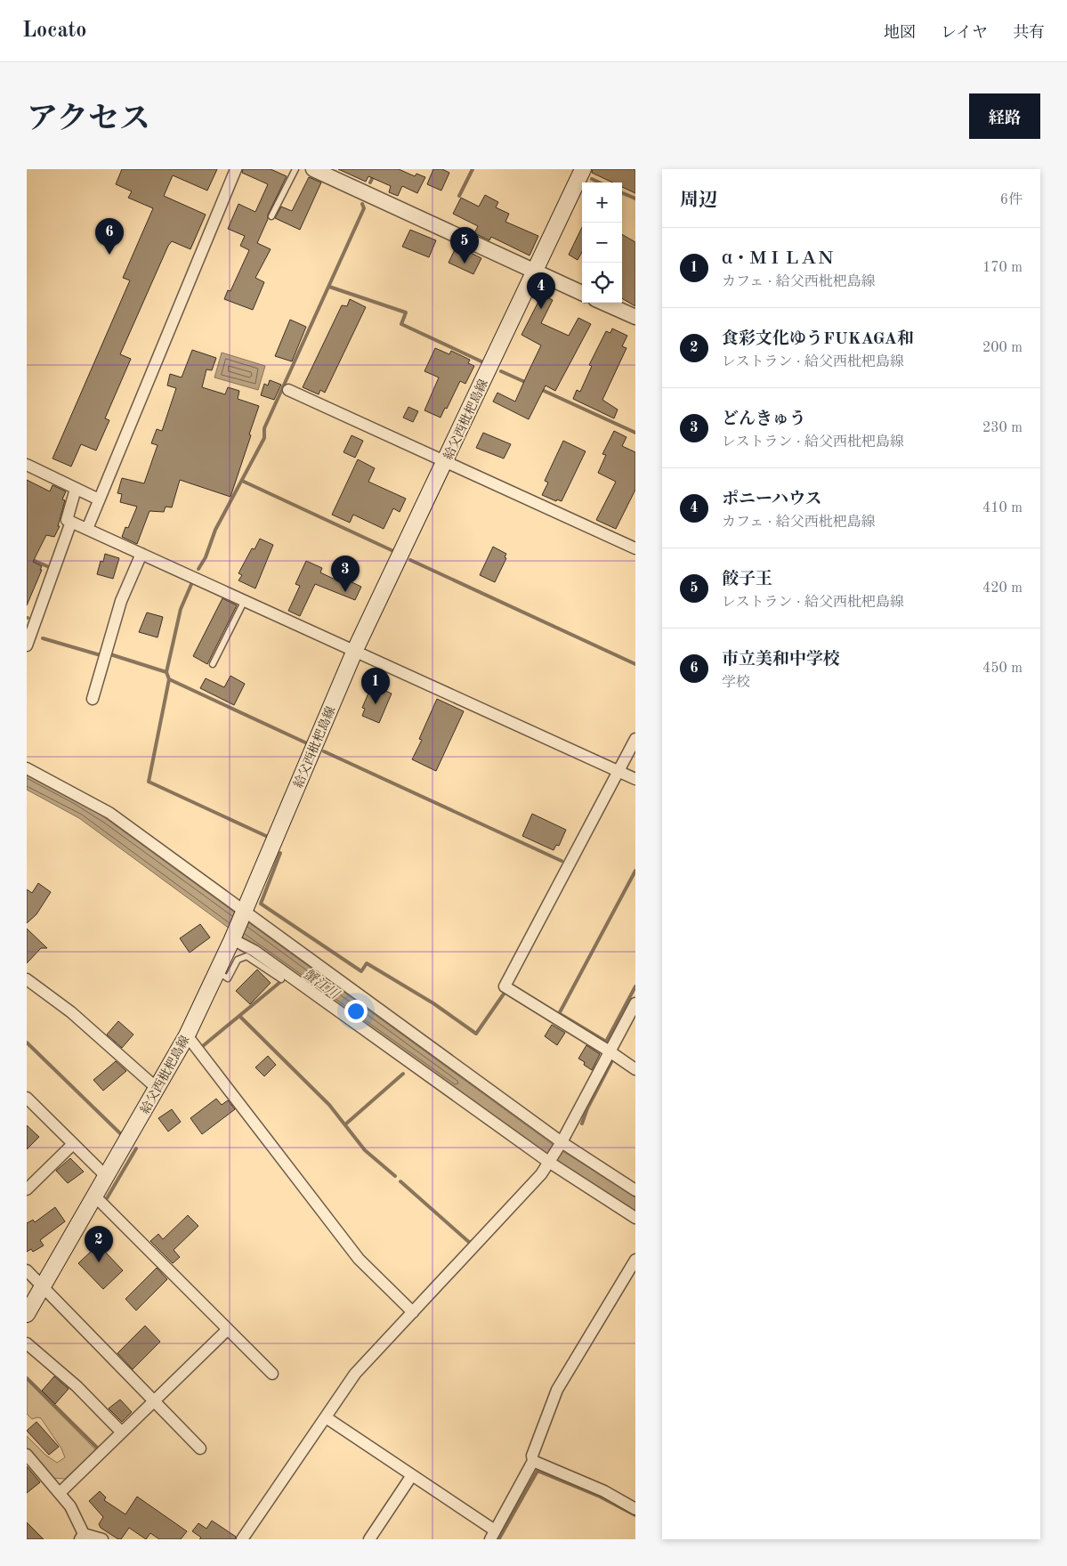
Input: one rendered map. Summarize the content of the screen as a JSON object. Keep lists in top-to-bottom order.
{
  "streets": {
    "main road": ["給父西枇杷島線"]
  },
  "water": ["蟹江川"],
  "page": {
    "header": "Locato",
    "nav": ["地図", "レイヤ", "共有"],
    "title": "アクセス",
    "buttons": "経路",
    "heading": ["周辺", "6件"],
    "map_buttons": ["+", "−"],
    "pins": [
      "6",
      "5",
      "4",
      "3",
      "1",
      "2"
    ],
    "list": [
      {
        "mark": "1",
        "name": "α・ＭＩＬＡＮ",
        "note": "カフェ · 給父西枇杷島線",
        "value": "170 m"
      },
      {
        "mark": "2",
        "name": "食彩文化ゆうFUKAGA和",
        "note": "レストラン · 給父西枇杷島線",
        "value": "200 m"
      },
      {
        "mark": "3",
        "name": "どんきゅう",
        "note": "レストラン · 給父西枇杷島線",
        "value": "230 m"
      },
      {
        "mark": "4",
        "name": "ポニーハウス",
        "note": "カフェ · 給父西枇杷島線",
        "value": "410 m"
      },
      {
        "mark": "5",
        "name": "餃子王",
        "note": "レストラン · 給父西枇杷島線",
        "value": "420 m"
      },
      {
        "mark": "6",
        "name": "市立美和中学校",
        "note": "学校",
        "value": "450 m"
      }
    ]
  }
}
